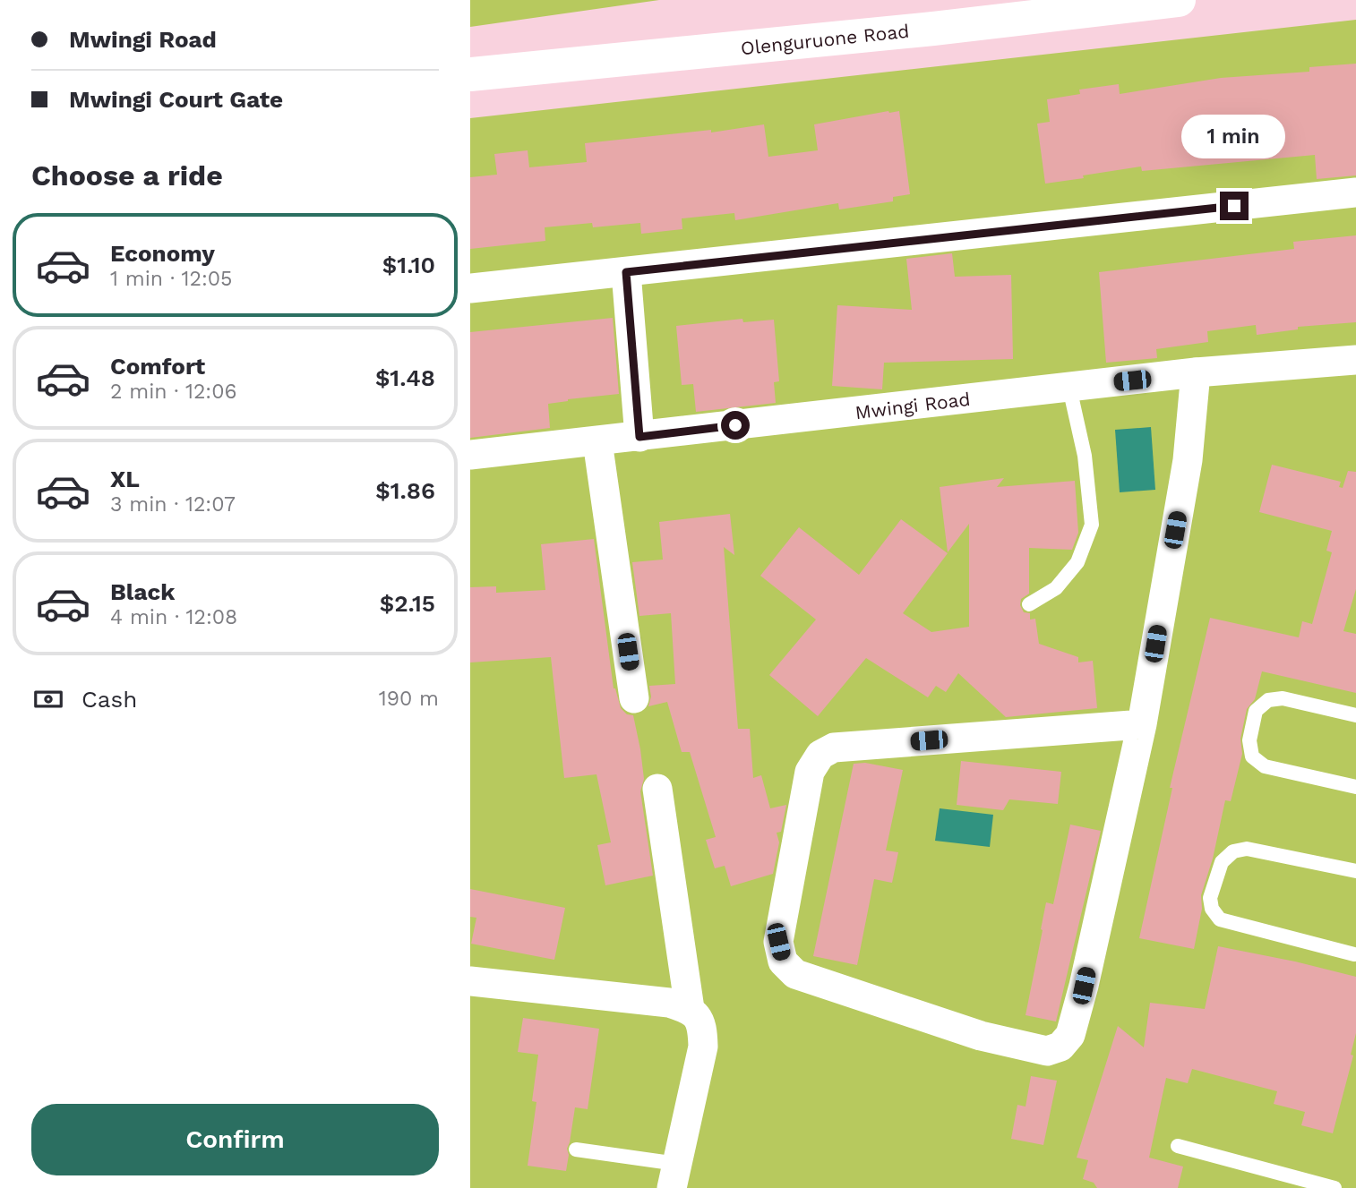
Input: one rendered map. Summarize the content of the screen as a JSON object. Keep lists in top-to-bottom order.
{
  "streets": {
    "street": ["Olenguruone Road", "Mwingi Road"]
  },
  "page": {
    "banner": ["Mwingi Road", "Mwingi Court Gate"],
    "bubble": "1 min",
    "heading": "Choose a ride",
    "list": [
      {
        "name": "Economy",
        "note": "1 min · 12:05",
        "value": "$1.10"
      },
      {
        "name": "Comfort",
        "note": "2 min · 12:06",
        "value": "$1.48"
      },
      {
        "name": "XL",
        "note": "3 min · 12:07",
        "value": "$1.86"
      },
      {
        "name": "Black",
        "note": "4 min · 12:08",
        "value": "$2.15"
      }
    ],
    "pay": ["Cash", "190 m"],
    "buttons": "Confirm"
  }
}
